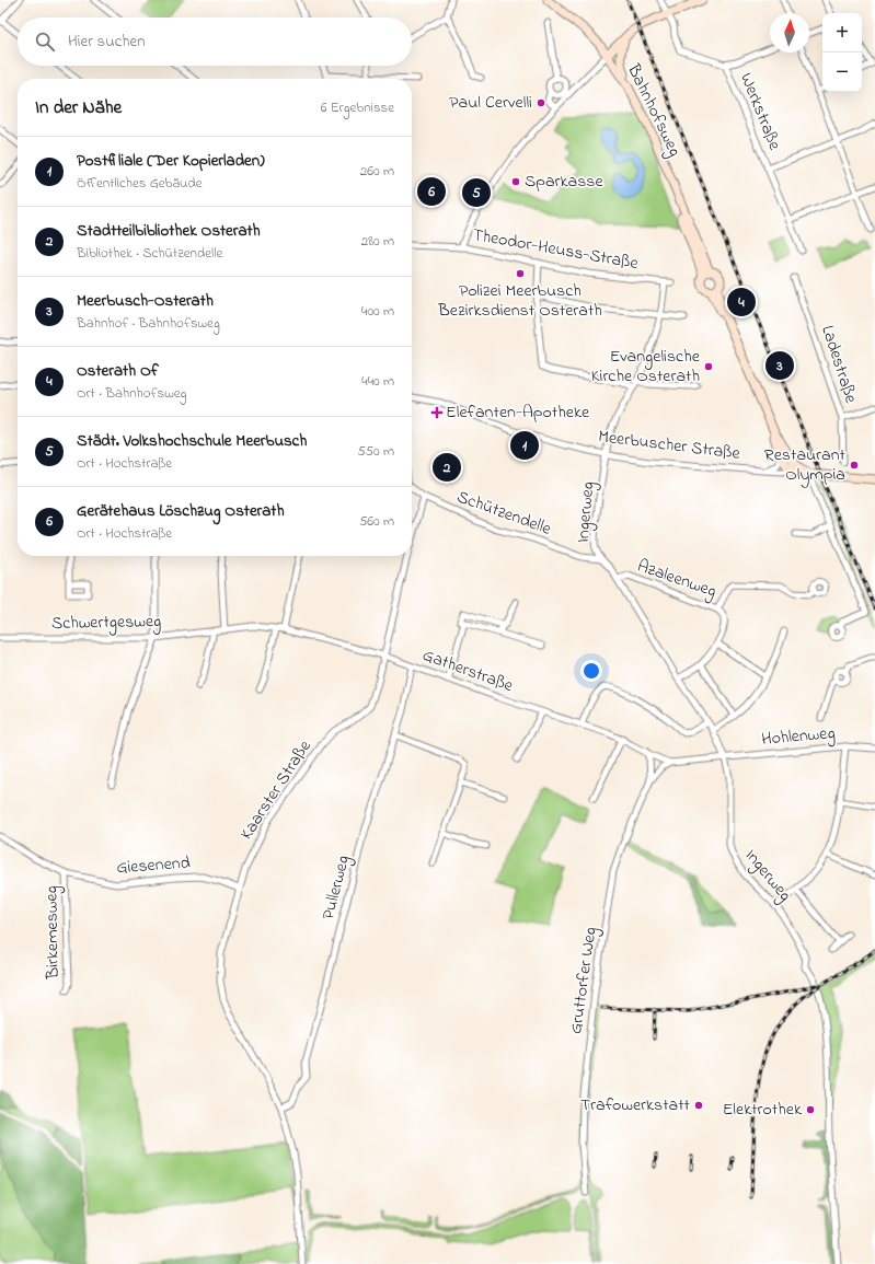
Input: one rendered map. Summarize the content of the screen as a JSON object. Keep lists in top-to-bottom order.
{
  "streets": {
    "main road": ["Bahnhofsweg", "Meerbuscher Straße"],
    "street": [
      "Werkstraße",
      "Theodor-Heuss-Straße",
      "Ladestraße",
      "Ingerweg",
      "Schützendelle",
      "Azaleenweg",
      "Schwertgesweg",
      "Gatherstraße",
      "Hohlenweg",
      "Kaarster Straße",
      "Giesenend",
      "Pullerweg",
      "Birkemesweg",
      "Gruttorfer Weg"
    ]
  },
  "crossings": [
    ["Theodor-Heuss-Straße", "Ingerweg"],
    ["Meerbuscher Straße", "Ingerweg"],
    ["Ingerweg", "Schützendelle"],
    ["Ingerweg", "Azaleenweg"],
    ["Ingerweg", "Gatherstraße"],
    ["Ingerweg", "Hohlenweg"],
    ["Schützendelle", "Kaarster Straße"],
    ["Schwertgesweg", "Gatherstraße"],
    ["Schwertgesweg", "Kaarster Straße"],
    ["Gatherstraße", "Hohlenweg"],
    ["Gatherstraße", "Kaarster Straße"],
    ["Gatherstraße", "Pullerweg"],
    ["Gatherstraße", "Gruttorfer Weg"],
    ["Kaarster Straße", "Giesenend"],
    ["Kaarster Straße", "Pullerweg"],
    ["Giesenend", "Birkemesweg"]
  ],
  "places": {
    "other": [
      "Paul Cervelli",
      "Sparkasse",
      "Polizei Meerbusch Bezirksdienst Osterath",
      "Evangelische Kirche Osterath",
      "Restaurant Olympia",
      "Trafowerkstatt",
      "Elektrothek"
    ],
    "health": ["Elefanten-Apotheke"]
  },
  "north": "top",
  "page": {
    "map_buttons": ["+", "−"],
    "search": "Hier suchen",
    "heading": ["In der Nähe", "6 Ergebnisse"],
    "list": [
      {
        "mark": "1",
        "name": "Postfiliale (Der Kopierladen)",
        "note": "Öffentliches Gebäude",
        "value": "260 m"
      },
      {
        "mark": "2",
        "name": "Stadtteilbibliothek Osterath",
        "note": "Bibliothek · Schützendelle",
        "value": "280 m"
      },
      {
        "mark": "3",
        "name": "Meerbusch-Osterath",
        "note": "Bahnhof · Bahnhofsweg",
        "value": "400 m"
      },
      {
        "mark": "4",
        "name": "Osterath Of",
        "note": "Ort · Bahnhofsweg",
        "value": "440 m"
      },
      {
        "mark": "5",
        "name": "Städt. Volkshochschule Meerbusch",
        "note": "Ort · Hochstraße",
        "value": "550 m"
      },
      {
        "mark": "6",
        "name": "Gerätehaus Löschzug Osterath",
        "note": "Ort · Hochstraße",
        "value": "560 m"
      }
    ],
    "pins": [
      "6",
      "5",
      "4",
      "3",
      "1",
      "2"
    ]
  }
}
